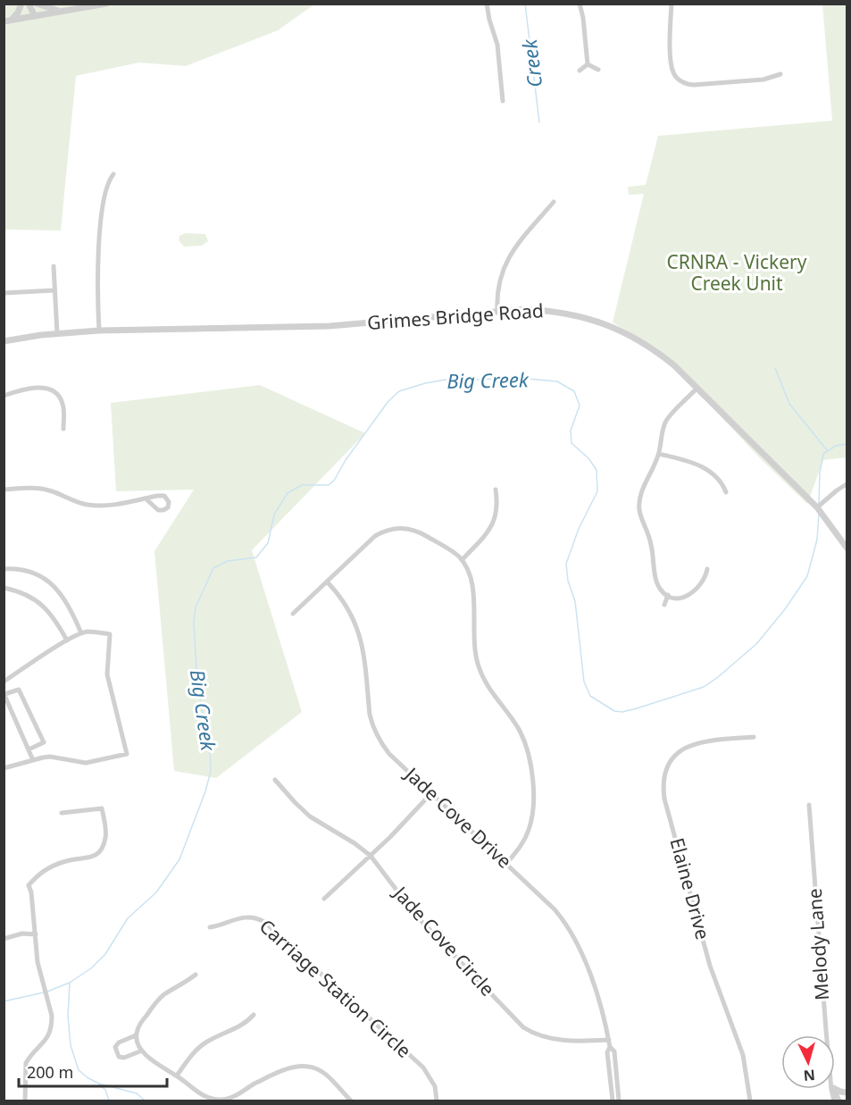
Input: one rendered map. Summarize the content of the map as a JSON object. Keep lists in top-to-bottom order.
{
  "streets": {
    "street": [
      "Grimes Bridge Road",
      "Jade Cove Drive",
      "Elaine Drive",
      "Jade Cove Circle",
      "Melody Lane",
      "Carriage Station Circle"
    ]
  },
  "crossings": [
    ["Jade Cove Drive", "Jade Cove Circle"]
  ],
  "water": ["Creek", "Big Creek"],
  "parks": ["CRNRA - Vickery Creek Unit"],
  "scale_bar": "200 m",
  "north": "bottom"
}
